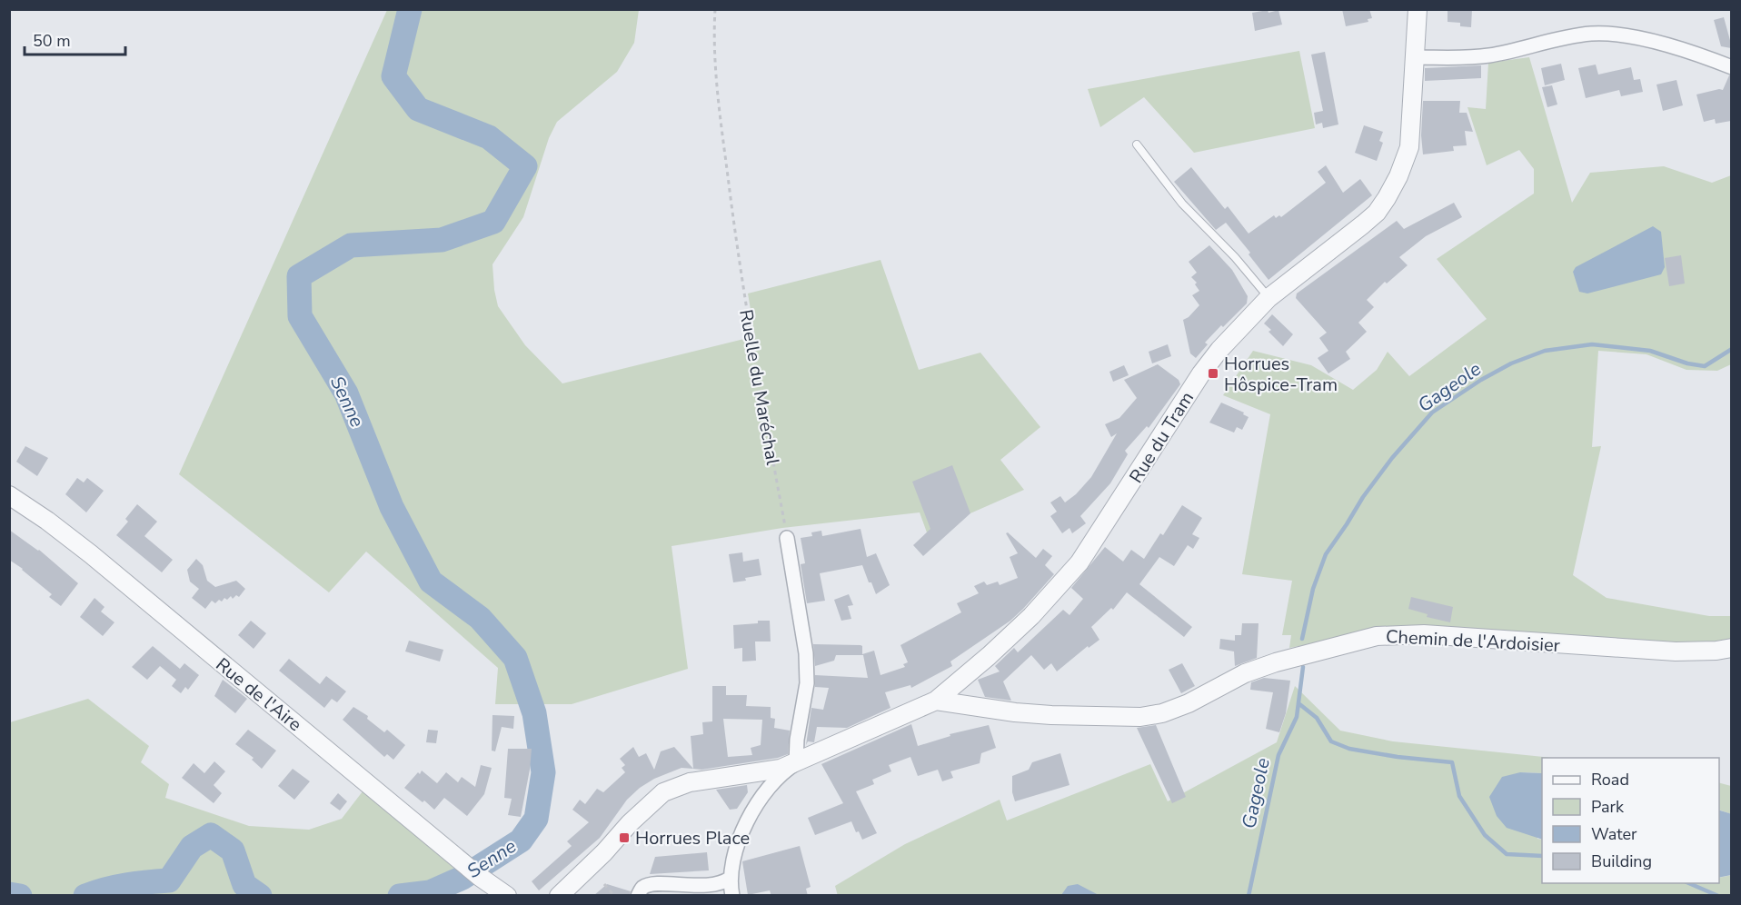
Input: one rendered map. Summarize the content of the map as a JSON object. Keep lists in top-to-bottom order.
{
  "streets": {
    "street": ["Rue du Tram", "Chemin de l'Ardoisier", "Rue de l'Aire"],
    "path": ["Ruelle du Maréchal"]
  },
  "crossings": [
    ["Rue du Tram", "Chemin de l'Ardoisier"]
  ],
  "water": ["Gageole", "Senne"],
  "places": {
    "transit": ["Horrues Hôspice-Tram", "Horrues Place"]
  },
  "legend": [
    "Road",
    "Park",
    "Water",
    "Building"
  ],
  "scale_bar": "50 m"
}
